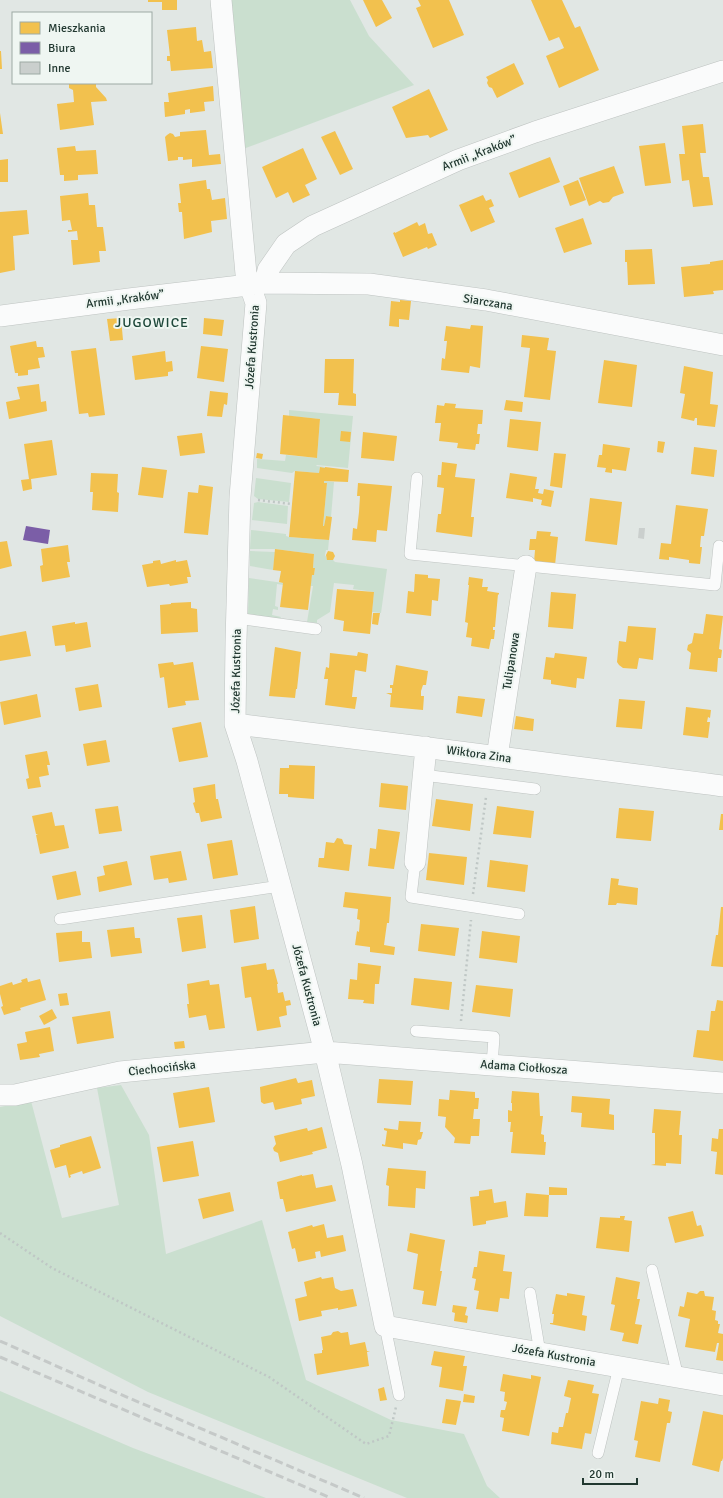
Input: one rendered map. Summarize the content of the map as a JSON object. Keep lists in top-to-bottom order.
{
  "streets": {
    "street": [
      "Armii „Kraków”",
      "Siarczana",
      "Józefa Kustronia",
      "Tulipanowa",
      "Wiktora Zina",
      "Adama Ciołkosza",
      "Ciechocińska"
    ]
  },
  "crossings": [
    ["Armii „Kraków”", "Siarczana"],
    ["Armii „Kraków”", "Józefa Kustronia"],
    ["Siarczana", "Józefa Kustronia"],
    ["Józefa Kustronia", "Wiktora Zina"],
    ["Józefa Kustronia", "Adama Ciołkosza"],
    ["Józefa Kustronia", "Ciechocińska"],
    ["Tulipanowa", "Wiktora Zina"],
    ["Adama Ciołkosza", "Ciechocińska"]
  ],
  "districts": ["JUGOWICE"],
  "legend": ["Mieszkania", "Biura", "Inne"],
  "scale_bar": "20 m"
}
